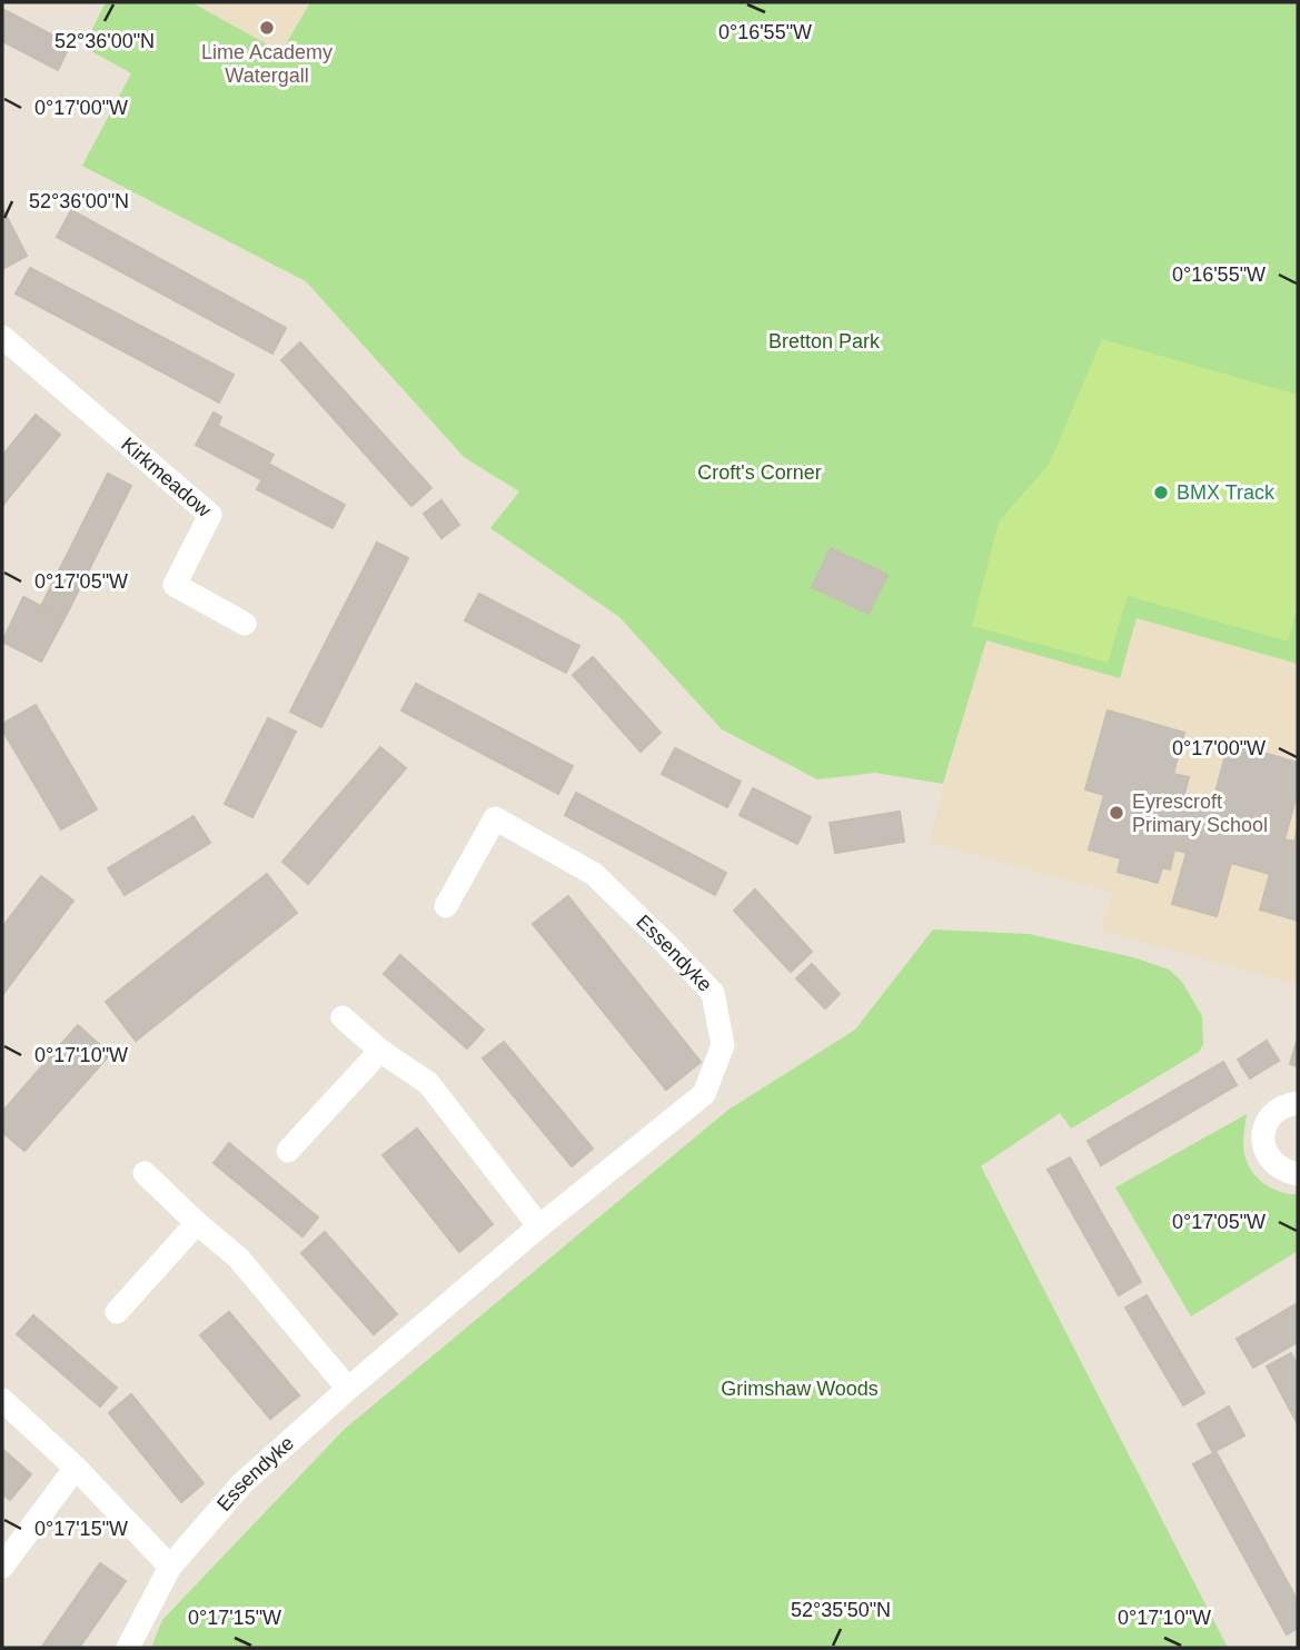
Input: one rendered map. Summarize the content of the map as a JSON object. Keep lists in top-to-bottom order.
{
  "streets": {
    "street": ["Kirkmeadow", "Essendyke"]
  },
  "parks": ["Bretton Park", "Croft's Corner", "Grimshaw Woods"],
  "places": ["Lime Academy Watergall", "BMX Track", "Eyrescroft Primary School"],
  "coordinates": [
    "0°16'55\"W",
    "52°36'00\"N",
    "0°17'00\"W",
    "0°17'05\"W",
    "0°17'10\"W",
    "0°17'15\"W",
    "52°35'50\"N"
  ]
}
